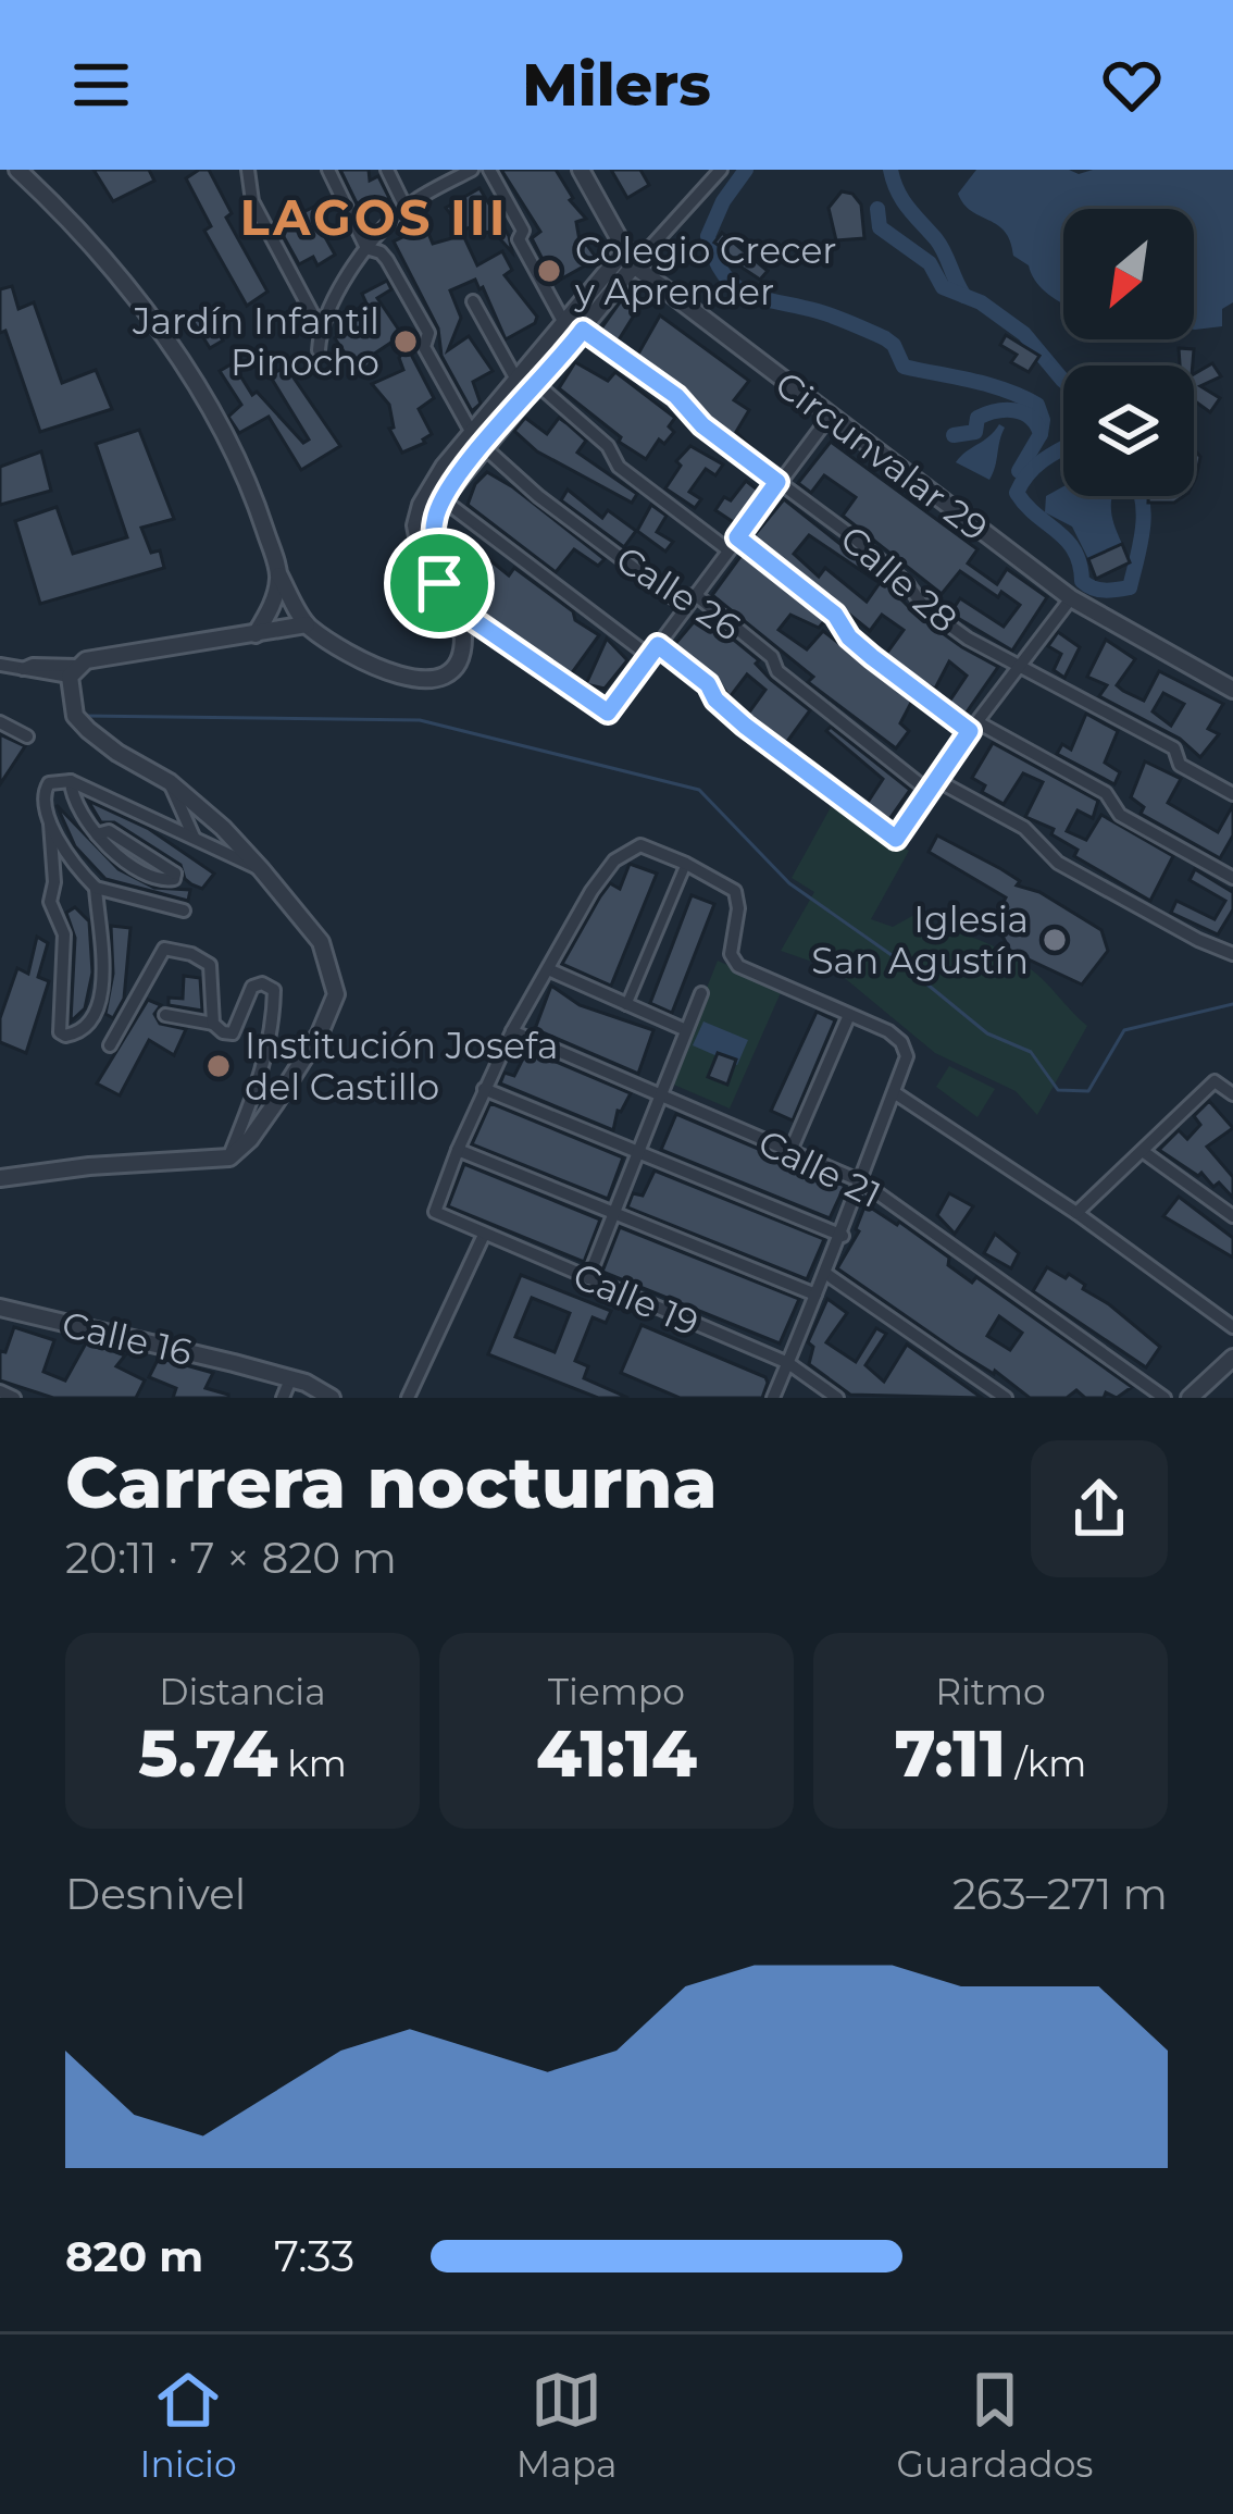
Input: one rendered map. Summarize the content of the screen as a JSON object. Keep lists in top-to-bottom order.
{
  "streets": {
    "street": [
      "Circunvalar 29",
      "Calle 28",
      "Calle 26",
      "Calle 21",
      "Calle 19",
      "Calle 16"
    ]
  },
  "districts": ["LAGOS III"],
  "places": [
    "Colegio Crecer y Aprender",
    "Jardín Infantil Pinocho",
    "Iglesia San Agustín",
    "Institución Josefa del Castillo"
  ],
  "north": "bottom left",
  "page": {
    "header": "Milers",
    "heading": ["Carrera nocturna", "20:11 · 7 × 820 m"],
    "stats": [
      ["Distancia", "5.74 km"],
      ["Tiempo", "41:14"],
      ["Ritmo", "7:11 /km"]
    ],
    "chart": ["Desnivel", "263–271 m"],
    "list": [
      {
        "name": "820 m",
        "note": "7:33"
      }
    ],
    "tabs": ["Inicio", "Mapa", "Guardados"]
  }
}
